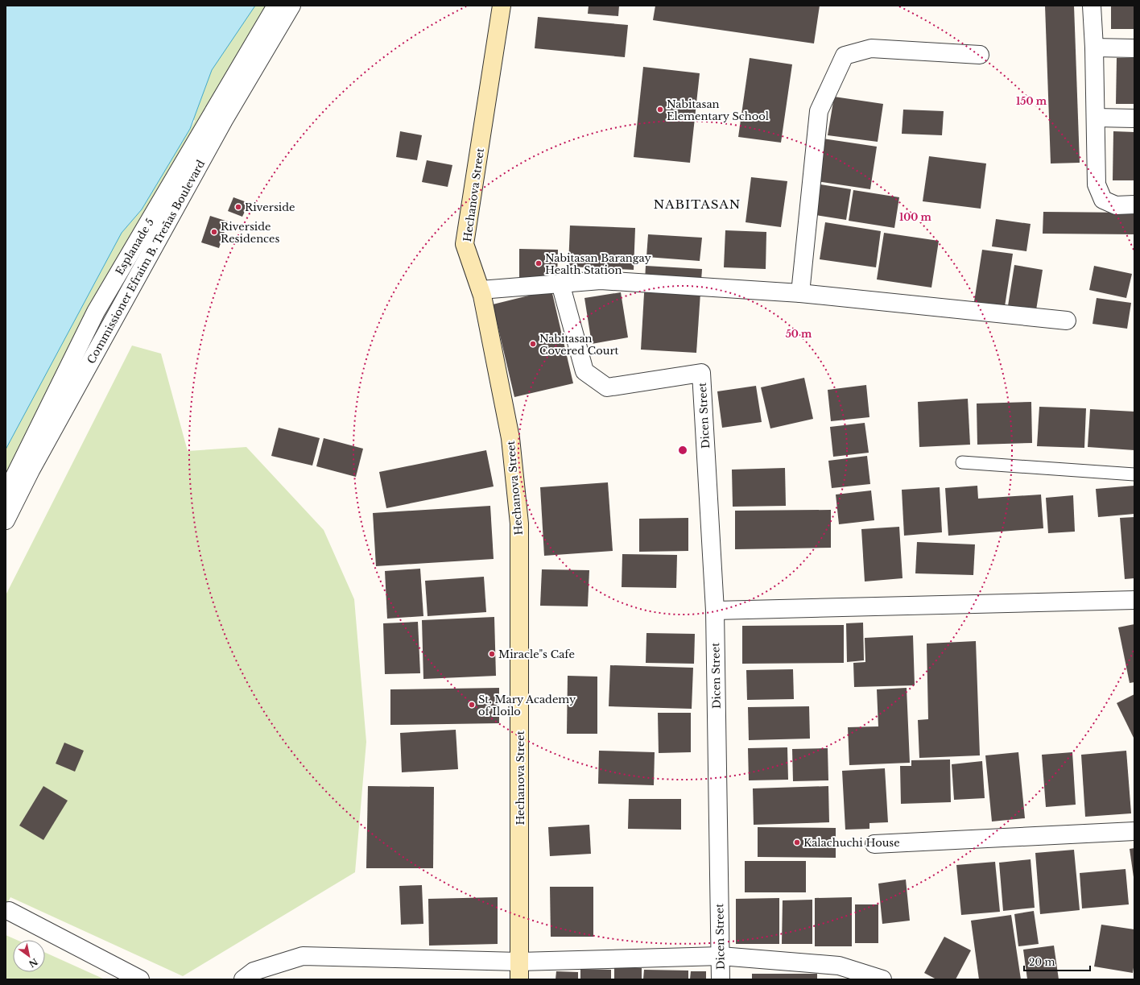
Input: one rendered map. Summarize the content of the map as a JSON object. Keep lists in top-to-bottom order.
{
  "streets": {
    "main road": ["Hechanova Street"],
    "street": ["Esplanade 5", "Commissioner Efraim B. Treñas Boulevard", "Dicen Street"]
  },
  "districts": ["NABITASAN"],
  "places": [
    "Nabitasan Elementary School",
    "Riverside",
    "Riverside Residences",
    "Nabitasan Barangay Health Station",
    "Nabitasan Covered Court",
    "Miracle\"s Cafe",
    "St. Mary Academy of Iloilo",
    "Kalachuchi House"
  ],
  "scale_bar": "20 m",
  "north": "bottom right",
  "rings": ["150 m", "100 m", "50 m"]
}
